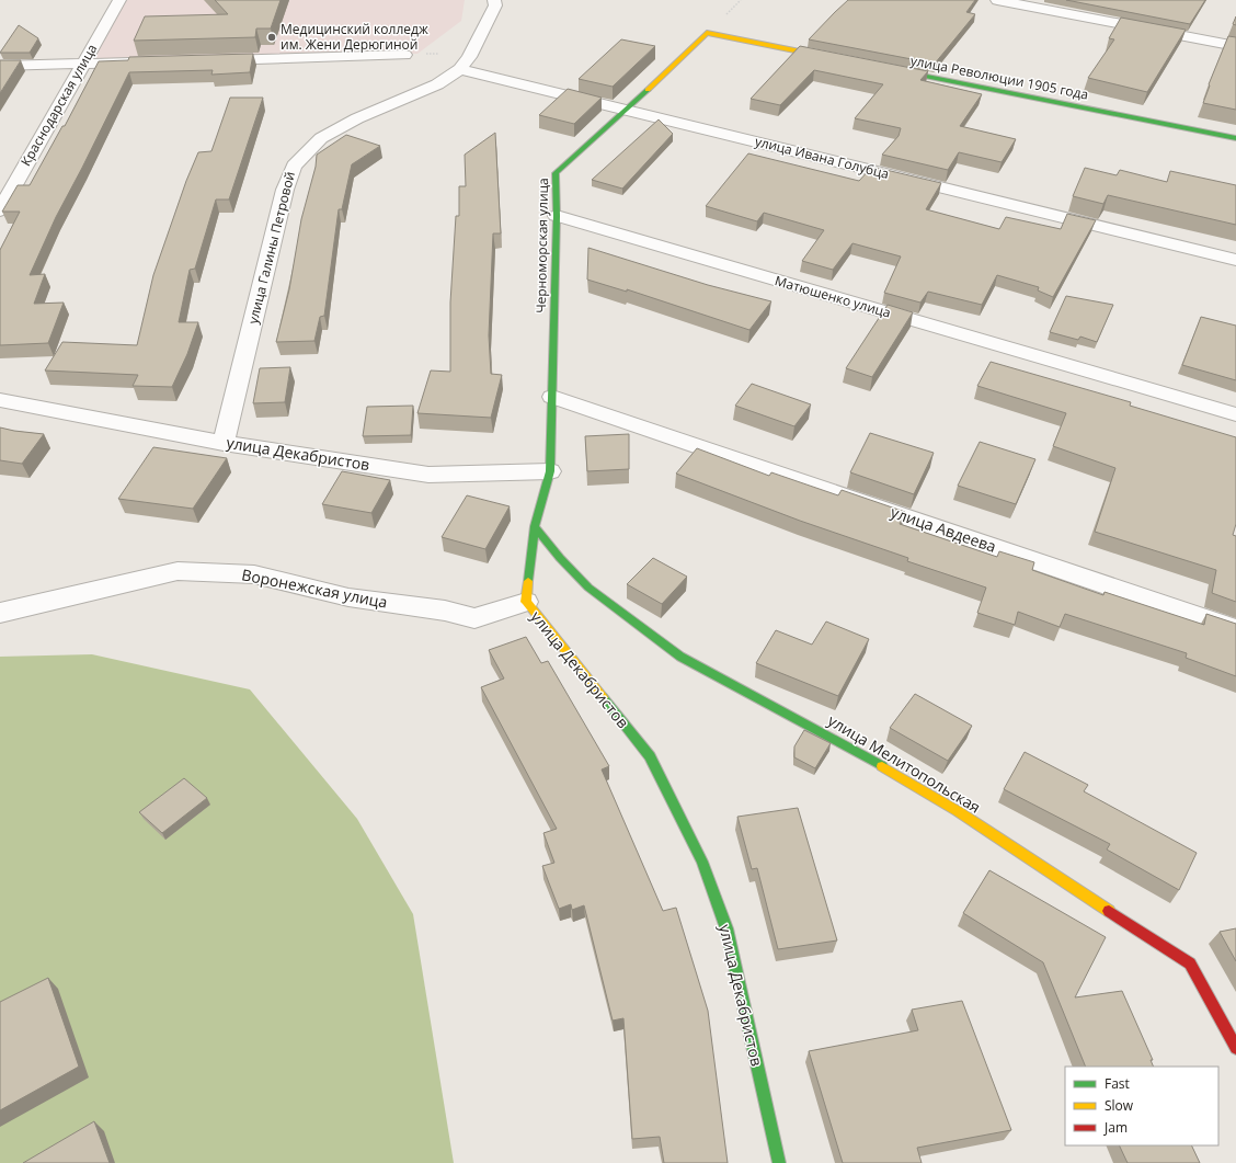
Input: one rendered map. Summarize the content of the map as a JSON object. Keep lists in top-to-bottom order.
{
  "streets": {
    "street": [
      "улица Революции 1905 года",
      "Краснодарская улица",
      "улица Ивана Голубца",
      "Черноморская улица",
      "улица Галины Петровой",
      "Матюшенко улица",
      "улица Декабристов",
      "улица Авдеева",
      "Воронежская улица",
      "улица Мелитопольская"
    ]
  },
  "crossings": [
    ["улица Ивана Голубца", "Черноморская улица"],
    ["улица Ивана Голубца", "улица Галины Петровой"],
    ["Черноморская улица", "Матюшенко улица"],
    ["Черноморская улица", "улица Декабристов"],
    ["Черноморская улица", "улица Авдеева"],
    ["улица Галины Петровой", "улица Декабристов"],
    ["улица Декабристов", "Воронежская улица"],
    ["улица Декабристов", "улица Мелитопольская"]
  ],
  "places": ["Медицинский колледж им. Жени Дерюгиной"],
  "legend": ["Fast", "Slow", "Jam"]
}
